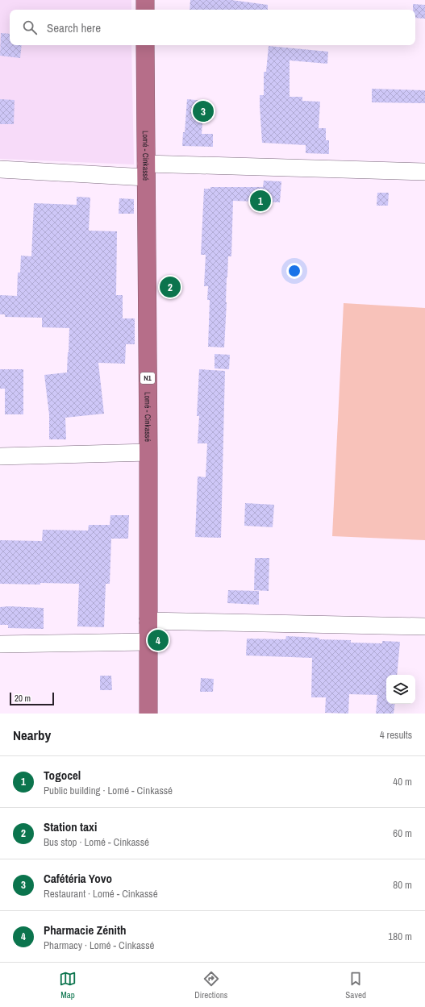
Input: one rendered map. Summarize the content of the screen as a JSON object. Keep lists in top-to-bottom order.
{
  "streets": {
    "highway": ["Lomé - Cinkassé", "N1"]
  },
  "scale_bar": "20 m",
  "page": {
    "search": "Search here",
    "pins": [
      "3",
      "1",
      "2",
      "4"
    ],
    "scale": "20 m",
    "heading": ["Nearby", "4 results"],
    "list": [
      {
        "mark": "1",
        "name": "Togocel",
        "note": "Public building · Lomé - Cinkassé",
        "value": "40 m"
      },
      {
        "mark": "2",
        "name": "Station taxi",
        "note": "Bus stop · Lomé - Cinkassé",
        "value": "60 m"
      },
      {
        "mark": "3",
        "name": "Cafétéria Yovo",
        "note": "Restaurant · Lomé - Cinkassé",
        "value": "80 m"
      },
      {
        "mark": "4",
        "name": "Pharmacie Zénith",
        "note": "Pharmacy · Lomé - Cinkassé",
        "value": "180 m"
      }
    ],
    "nav": ["Map", "Directions", "Saved"]
  }
}
